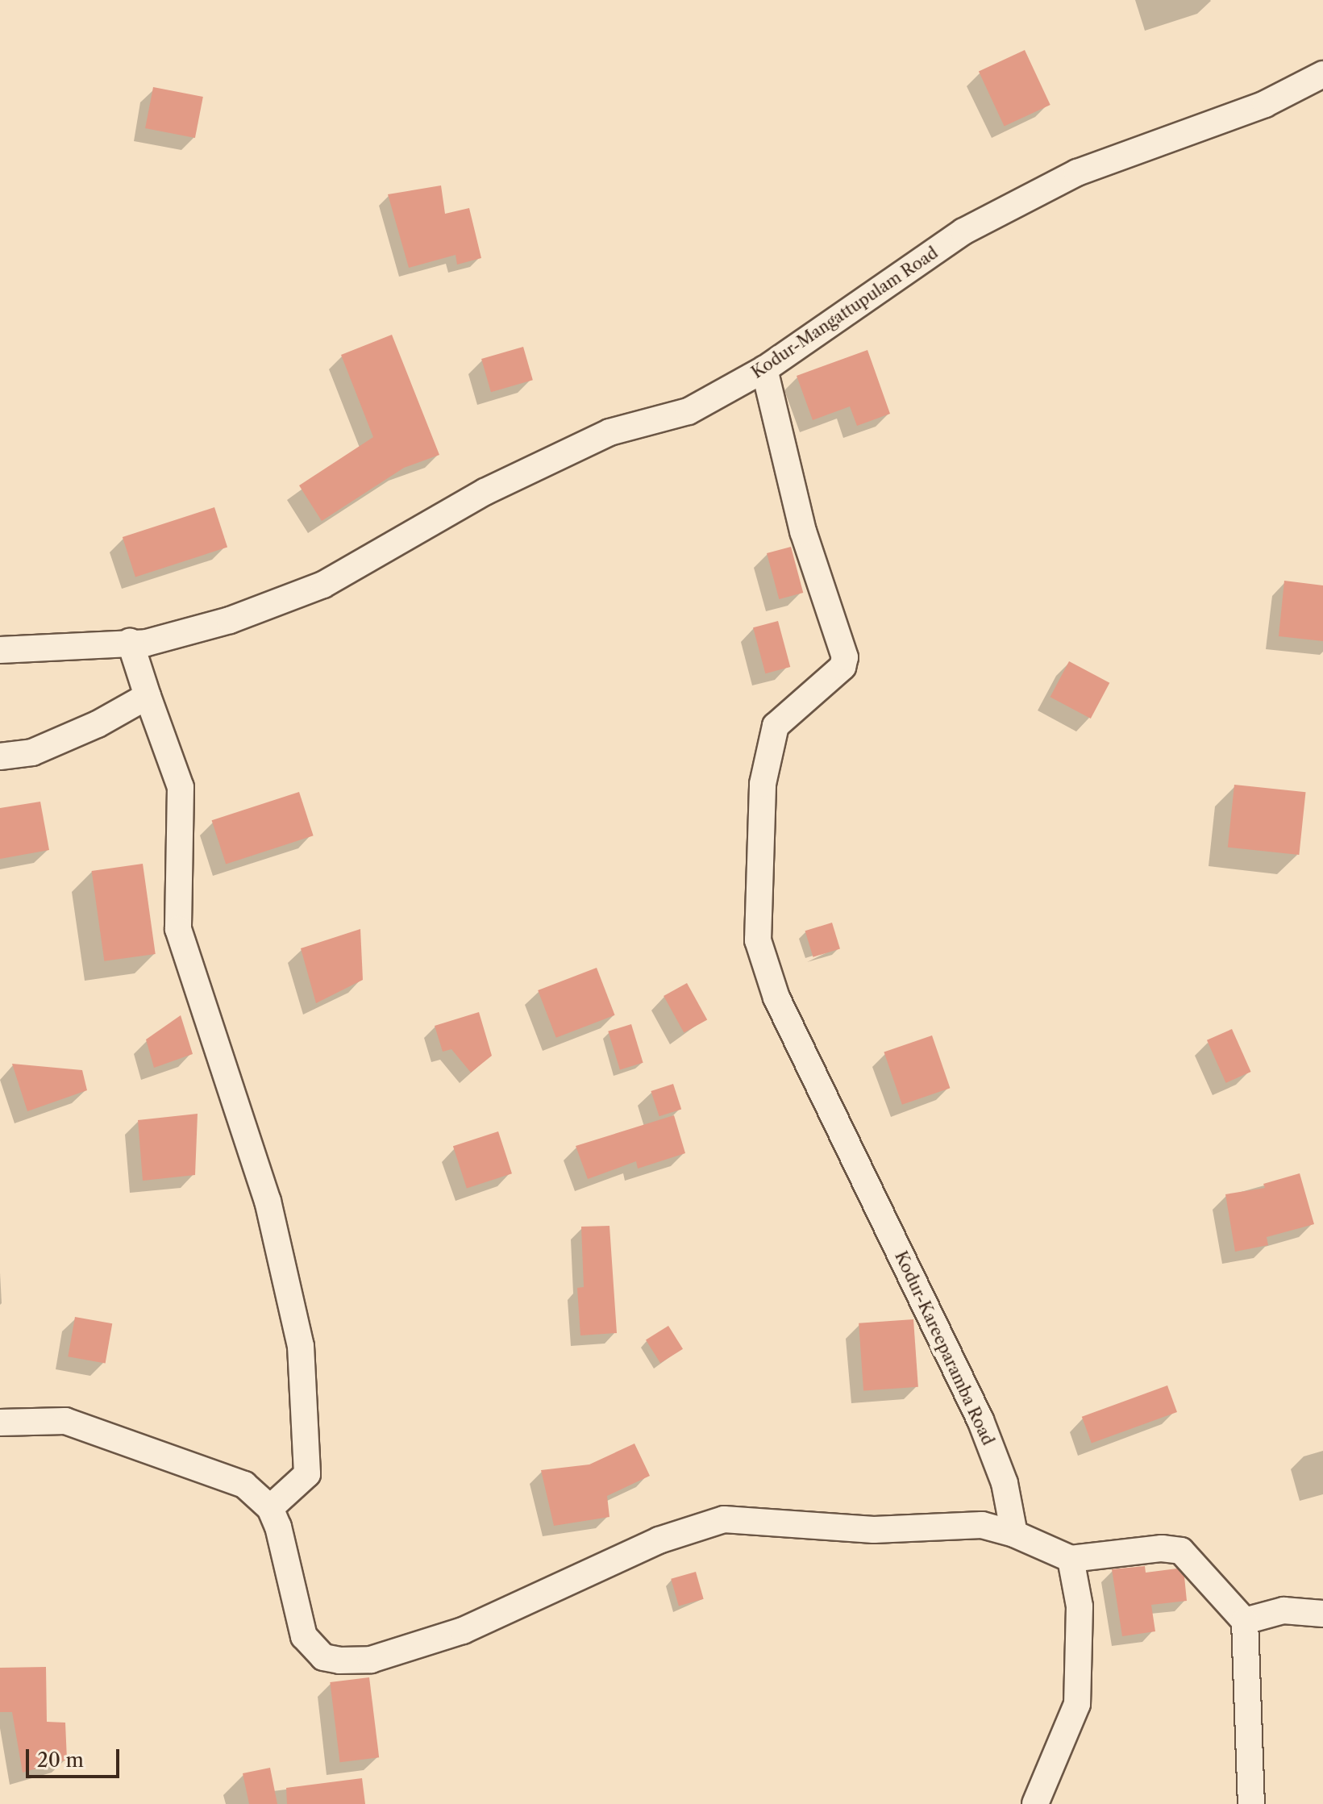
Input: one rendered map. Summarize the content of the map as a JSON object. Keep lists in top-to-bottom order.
{
  "streets": {
    "street": ["Kodur-Mangattupulam Road", "Kodur-Kareeparamba Road"]
  },
  "crossings": [
    ["Kodur-Mangattupulam Road", "Kodur-Kareeparamba Road"]
  ],
  "scale_bar": "20 m"
}
